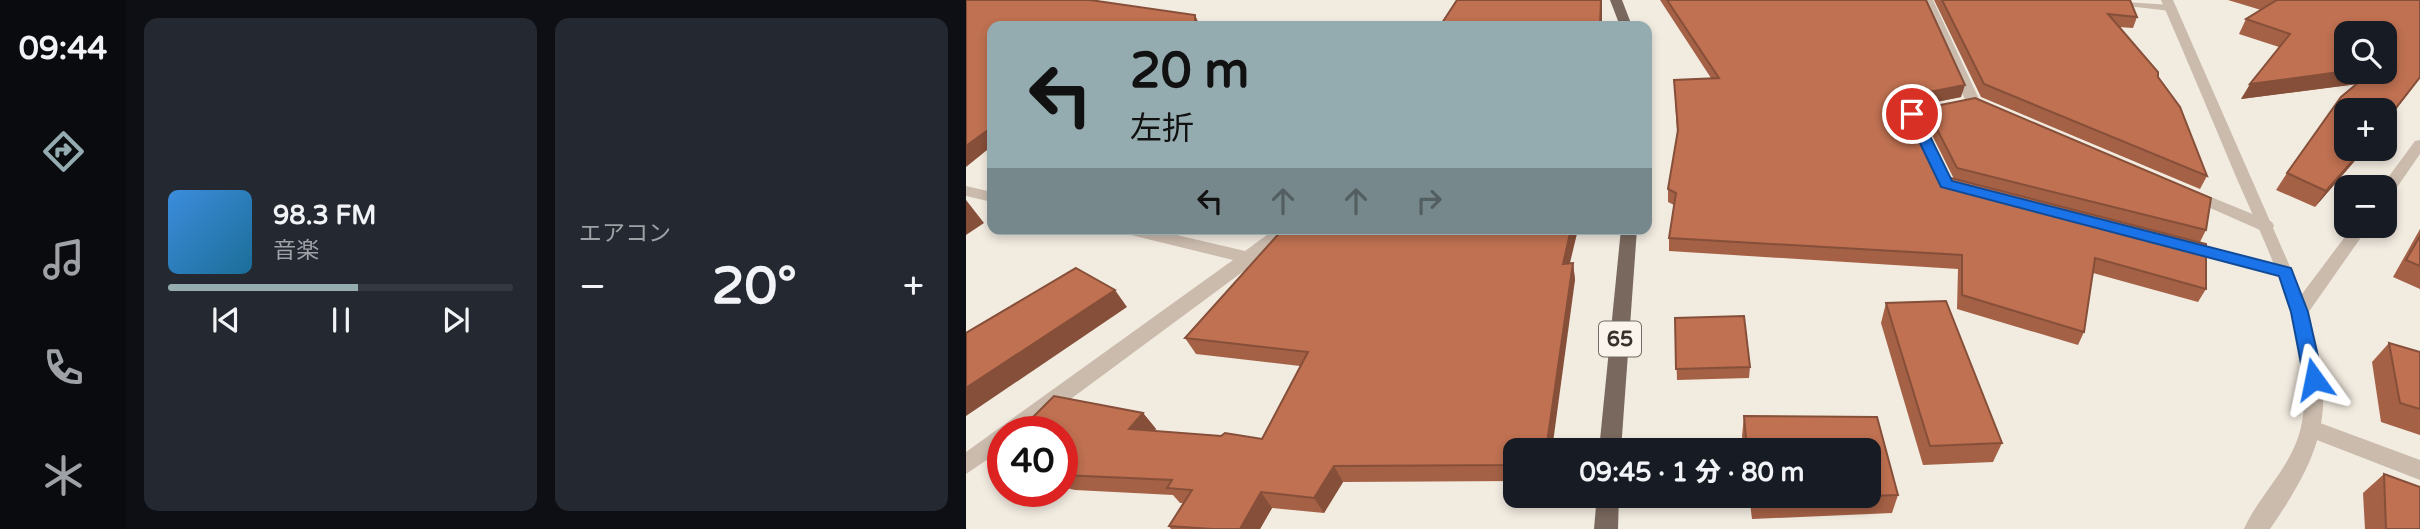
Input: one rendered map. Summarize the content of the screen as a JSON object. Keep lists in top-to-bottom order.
{
  "streets": {
    "main road": ["65"]
  },
  "page": {
    "tabs": "09:44",
    "tile": "エアコン",
    "map_buttons": ["+", "−"],
    "turn": ["20 m", "左折"],
    "song": ["98.3 FM", "音楽"],
    "heat": ["−", "20°", "+"],
    "limit": "40",
    "trip": "09:45 · 1 分 · 80 m"
  }
}
